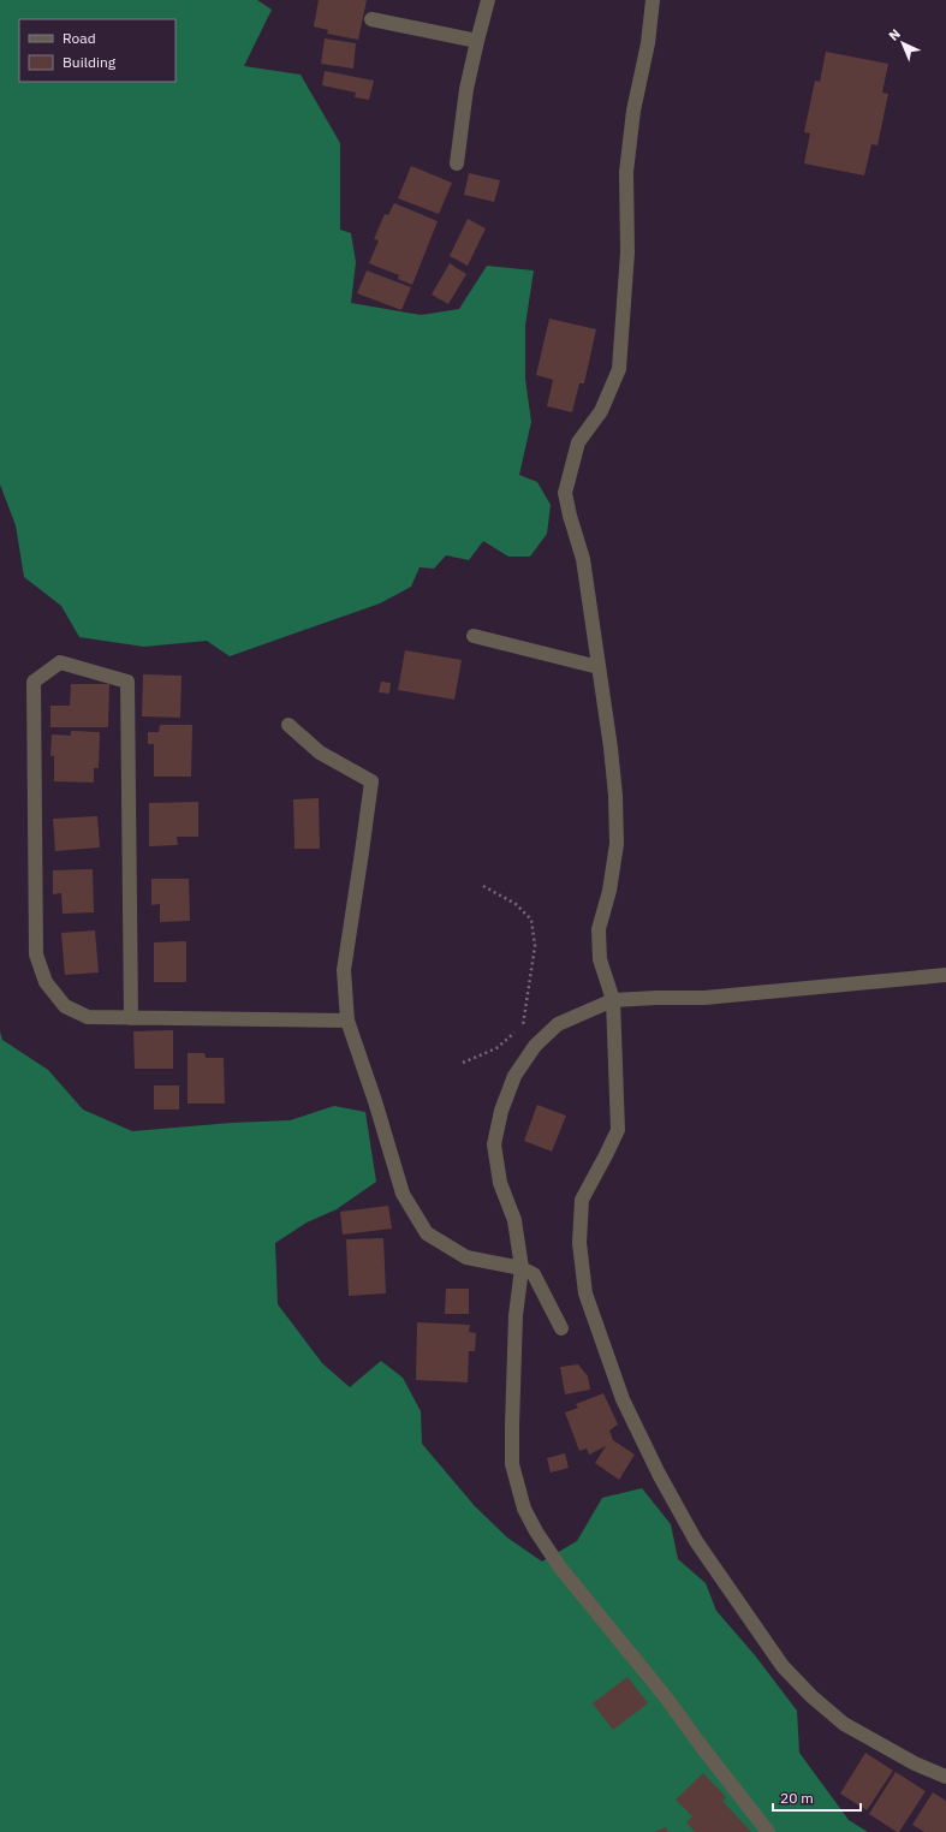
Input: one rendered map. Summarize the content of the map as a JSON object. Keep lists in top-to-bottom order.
{
  "legend": ["Road", "Building"],
  "scale_bar": "20 m",
  "north": "top left"
}
